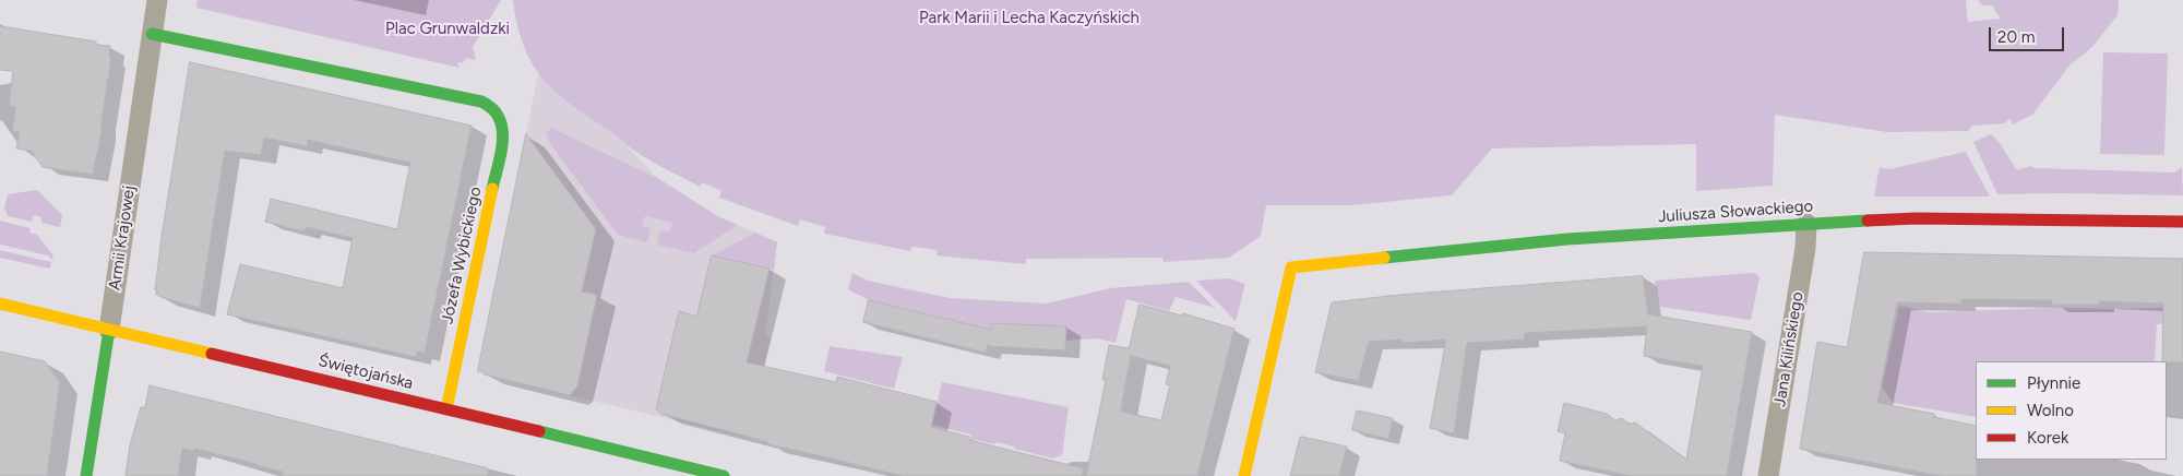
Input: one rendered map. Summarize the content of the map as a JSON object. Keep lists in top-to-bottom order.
{
  "streets": {
    "street": [
      "Juliusza Słowackiego",
      "Armii Krajowej",
      "Józefa Wybickiego",
      "Jana Kilińskiego",
      "Świętojańska"
    ]
  },
  "crossings": [
    ["Juliusza Słowackiego", "Jana Kilińskiego"],
    ["Armii Krajowej", "Józefa Wybickiego"],
    ["Armii Krajowej", "Świętojańska"],
    ["Józefa Wybickiego", "Świętojańska"]
  ],
  "parks": ["Park Marii i Lecha Kaczyńskich", "Plac Grunwaldzki"],
  "legend": ["Płynnie", "Wolno", "Korek"],
  "scale_bar": "20 m"
}
